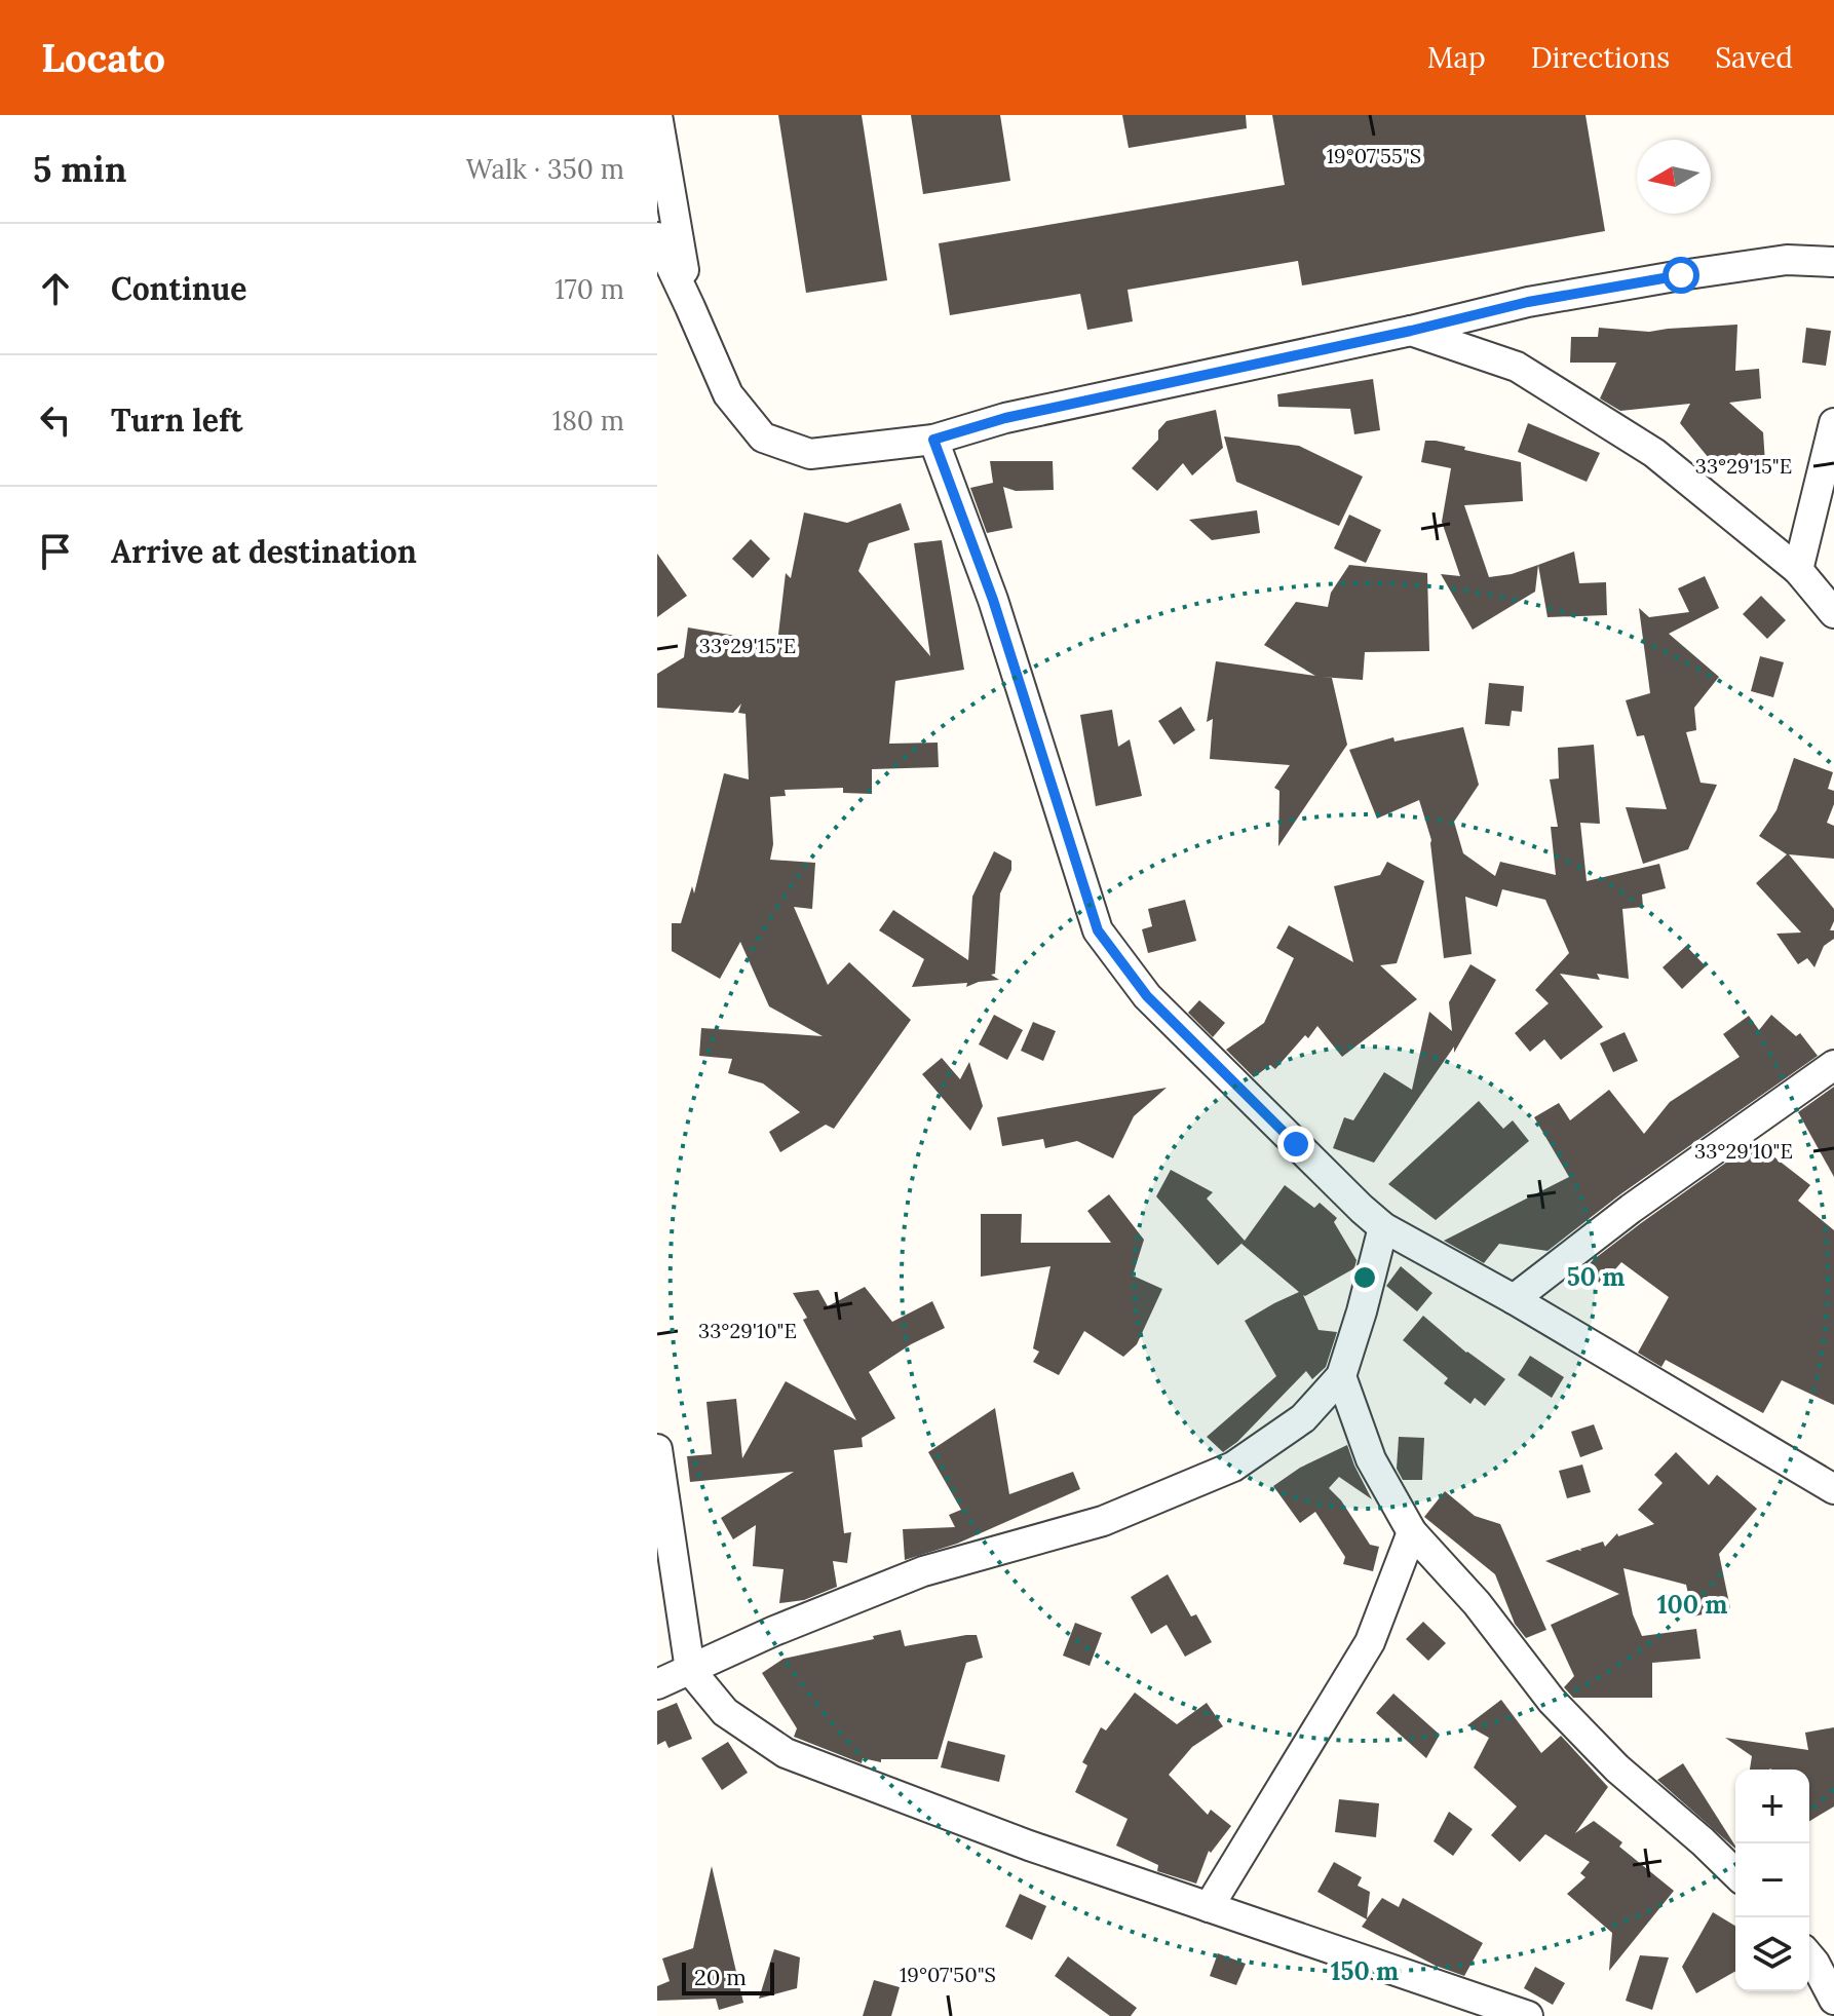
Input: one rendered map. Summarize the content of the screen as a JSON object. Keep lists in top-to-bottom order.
{
  "scale_bar": "20 m",
  "north": "left",
  "page": {
    "header": "Locato",
    "nav": ["Map", "Directions", "Saved"],
    "heading": ["5 min", "Walk · 350 m"],
    "list": [
      ["Continue", "170 m"],
      ["Turn left", "180 m"],
      "Arrive at destination"
    ],
    "map_buttons": ["+", "−"],
    "scale": "20 m"
  },
  "coordinates": [
    "19°07'55\"S",
    "33°29'15\"E",
    "33°29'10\"E",
    "19°07'50\"S"
  ],
  "rings": ["50 m", "100 m", "150 m"]
}
